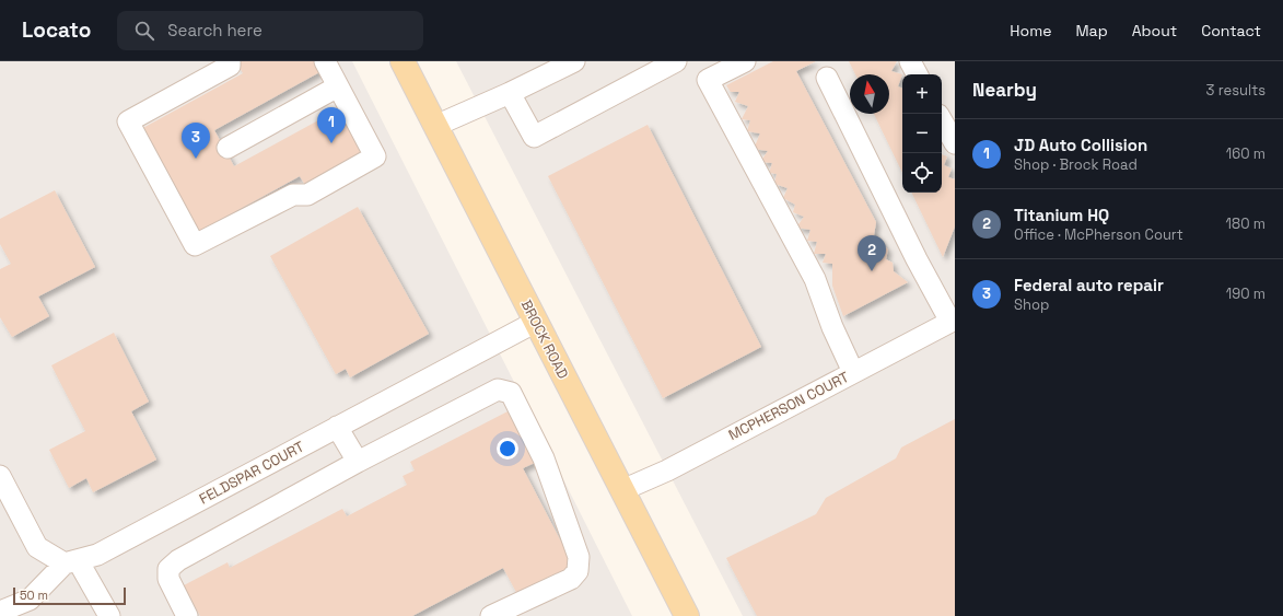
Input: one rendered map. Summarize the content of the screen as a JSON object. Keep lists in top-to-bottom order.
{
  "streets": {
    "main road": ["BROCK ROAD"],
    "street": ["MCPHERSON COURT", "FELDSPAR COURT"]
  },
  "crossings": [
    ["BROCK ROAD", "MCPHERSON COURT"],
    ["BROCK ROAD", "FELDSPAR COURT"]
  ],
  "scale_bar": "50 m",
  "north": "top",
  "page": {
    "header": "Locato",
    "search": "Search here",
    "nav": [
      "Home",
      "Map",
      "About",
      "Contact"
    ],
    "heading": ["Nearby", "3 results"],
    "map_buttons": ["+", "−"],
    "pins": ["1", "3", "2"],
    "list": [
      {
        "mark": "1",
        "name": "JD Auto Collision",
        "note": "Shop · Brock Road",
        "value": "160 m"
      },
      {
        "mark": "2",
        "name": "Titanium HQ",
        "note": "Office · McPherson Court",
        "value": "180 m"
      },
      {
        "mark": "3",
        "name": "Federal auto repair",
        "note": "Shop",
        "value": "190 m"
      }
    ],
    "scale": "50 m"
  }
}
